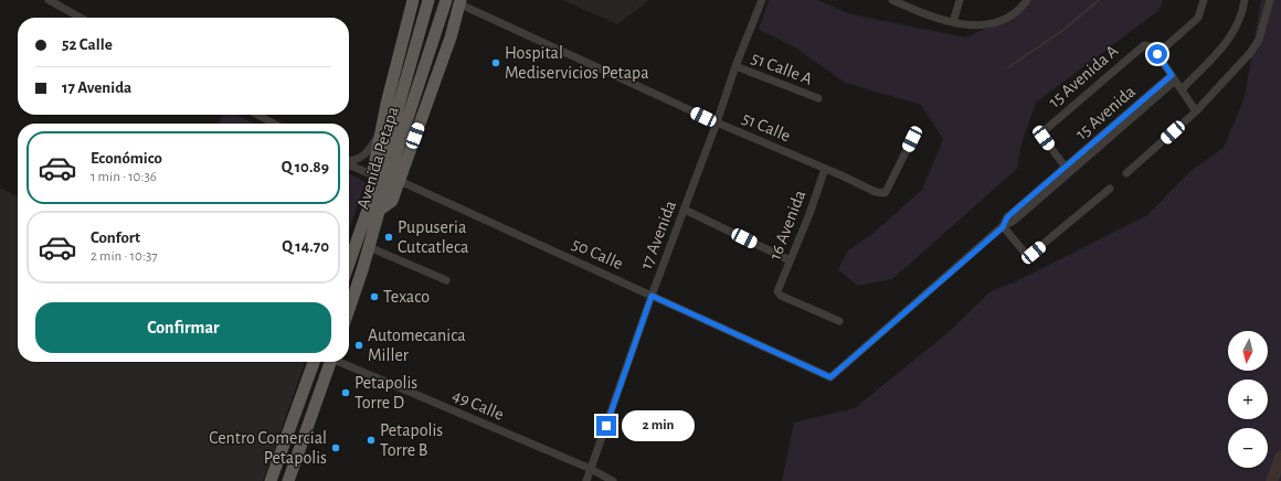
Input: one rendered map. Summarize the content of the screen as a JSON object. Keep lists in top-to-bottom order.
{
  "streets": {
    "main road": ["Avenida Petapa"],
    "street": [
      "51 Calle A",
      "15 Avenida A",
      "15 Avenida",
      "51 Calle",
      "16 Avenida",
      "17 Avenida",
      "50 Calle",
      "49 Calle"
    ]
  },
  "crossings": [
    ["51 Calle A", "17 Avenida"],
    ["15 Avenida A", "15 Avenida"],
    ["15 Avenida", "50 Calle"],
    ["51 Calle", "16 Avenida"],
    ["51 Calle", "17 Avenida"],
    ["17 Avenida", "50 Calle"],
    ["17 Avenida", "49 Calle"]
  ],
  "places": [
    "Hospital Mediservicios Petapa",
    "Pupuseria Cutcatleca",
    "Texaco",
    "Automecanica Miller",
    "Petapolis Torre D",
    "Petapolis Torre B",
    "Centro Comercial Petapolis"
  ],
  "north": "bottom",
  "page": {
    "banner": ["52 Calle", "17 Avenida"],
    "list": [
      {
        "name": "Económico",
        "note": "1 min · 10:36",
        "value": "Q 10.89"
      },
      {
        "name": "Confort",
        "note": "2 min · 10:37",
        "value": "Q 14.70"
      }
    ],
    "buttons": "Confirmar",
    "map_buttons": ["+", "−"],
    "bubble": "2 min"
  }
}
